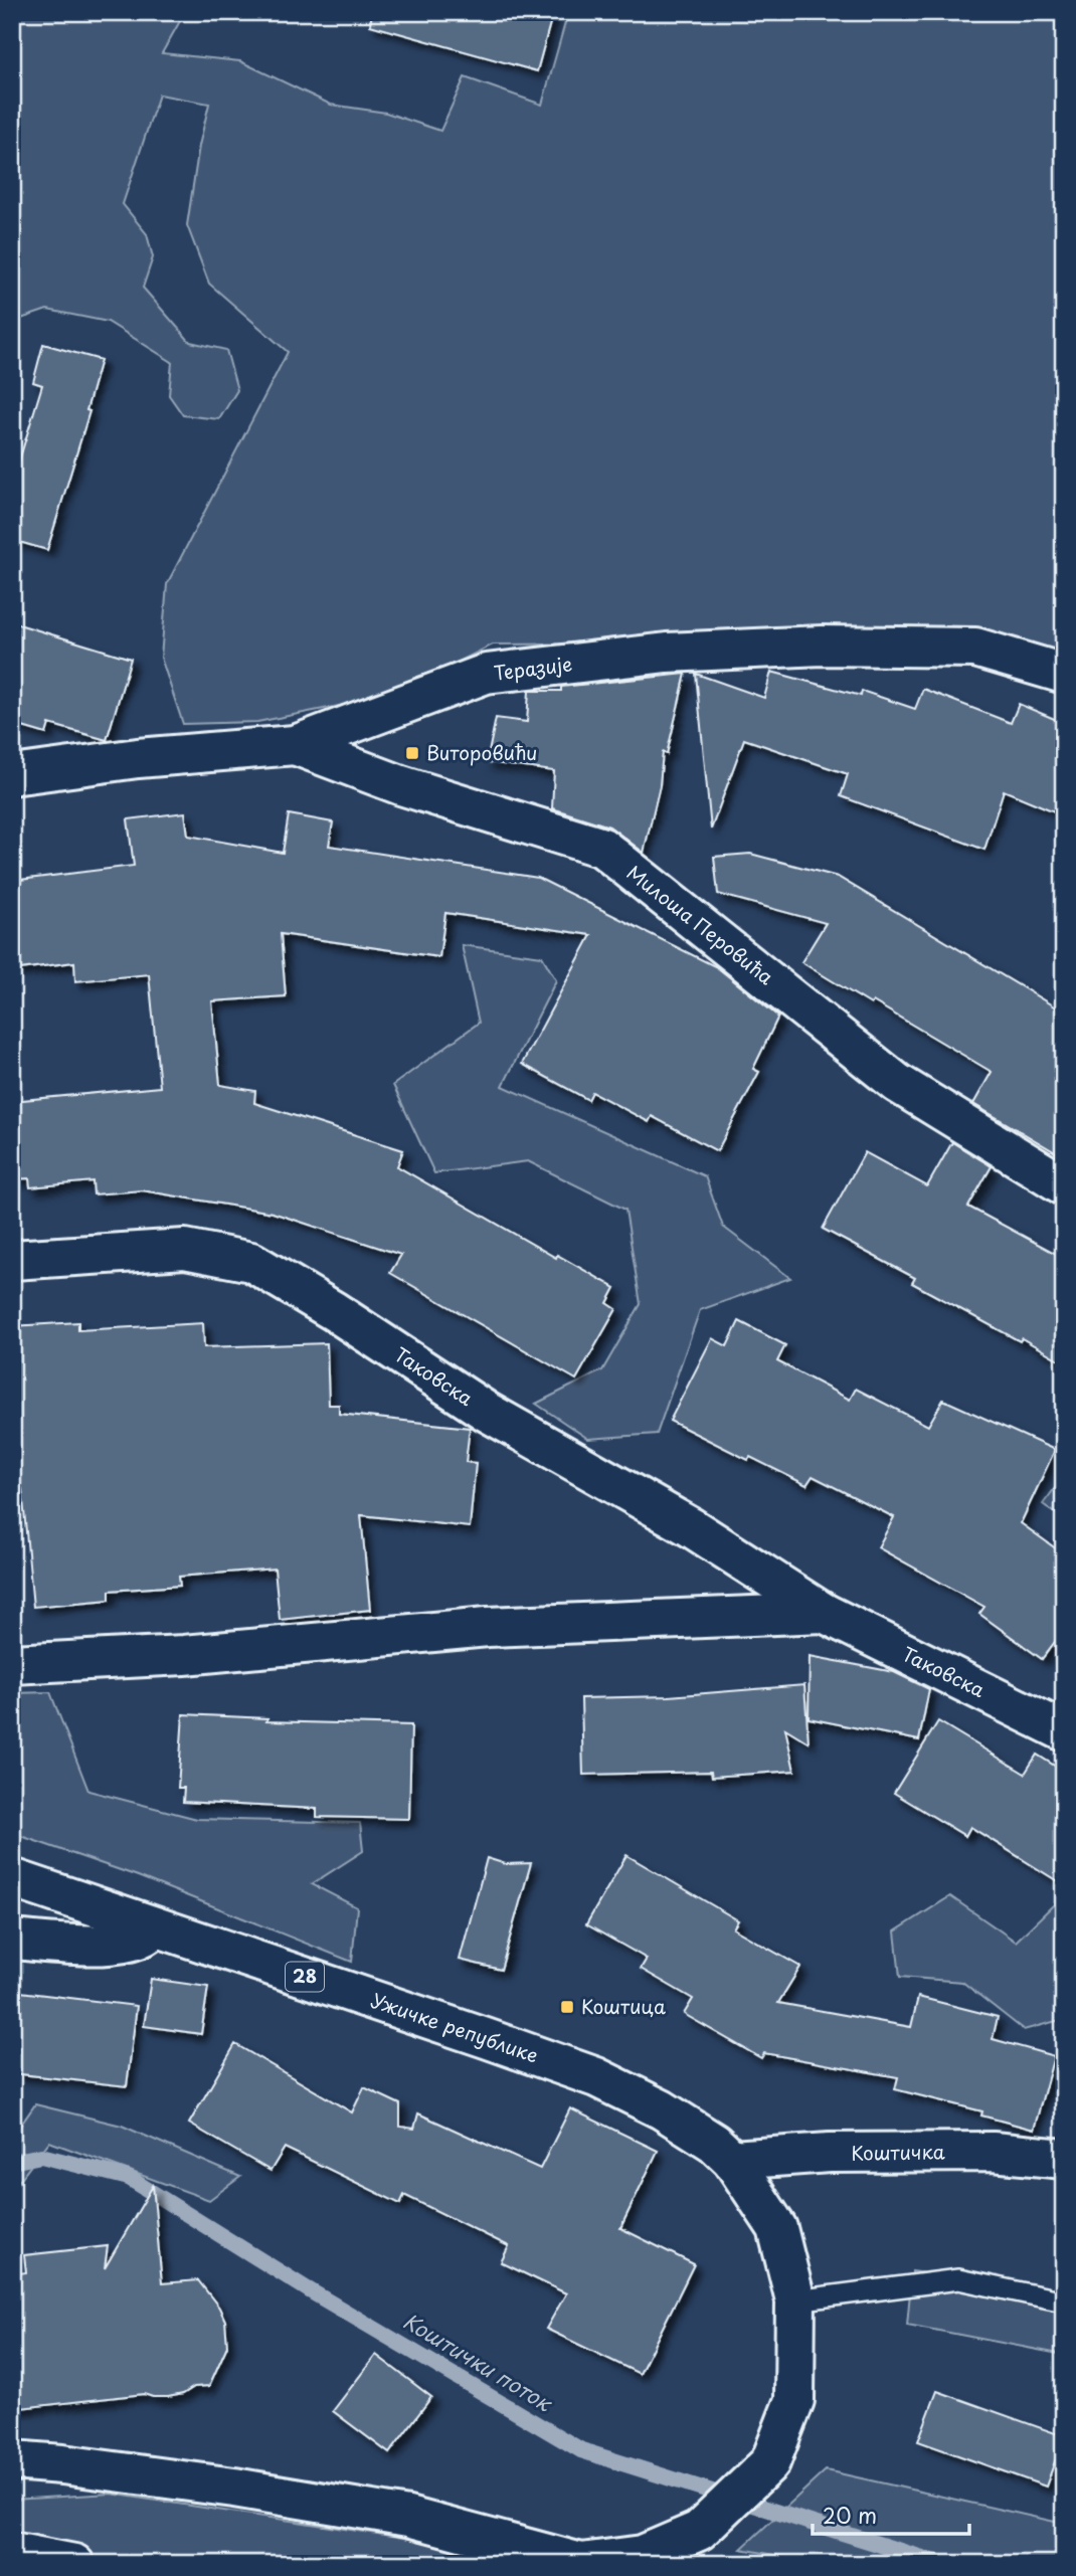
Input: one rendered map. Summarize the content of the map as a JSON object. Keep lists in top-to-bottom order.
{
  "streets": {
    "street": [
      "Теразије",
      "Милоша Перовића",
      "Таковска",
      "28",
      "Ужичке републике",
      "Коштичка"
    ]
  },
  "crossings": [
    ["Теразије", "Милоша Перовића"],
    ["Ужичке републике", "Коштичка"]
  ],
  "water": ["Коштички поток"],
  "places": {
    "transit": ["Виторовићи", "Коштица"]
  },
  "scale_bar": "20 m"
}
